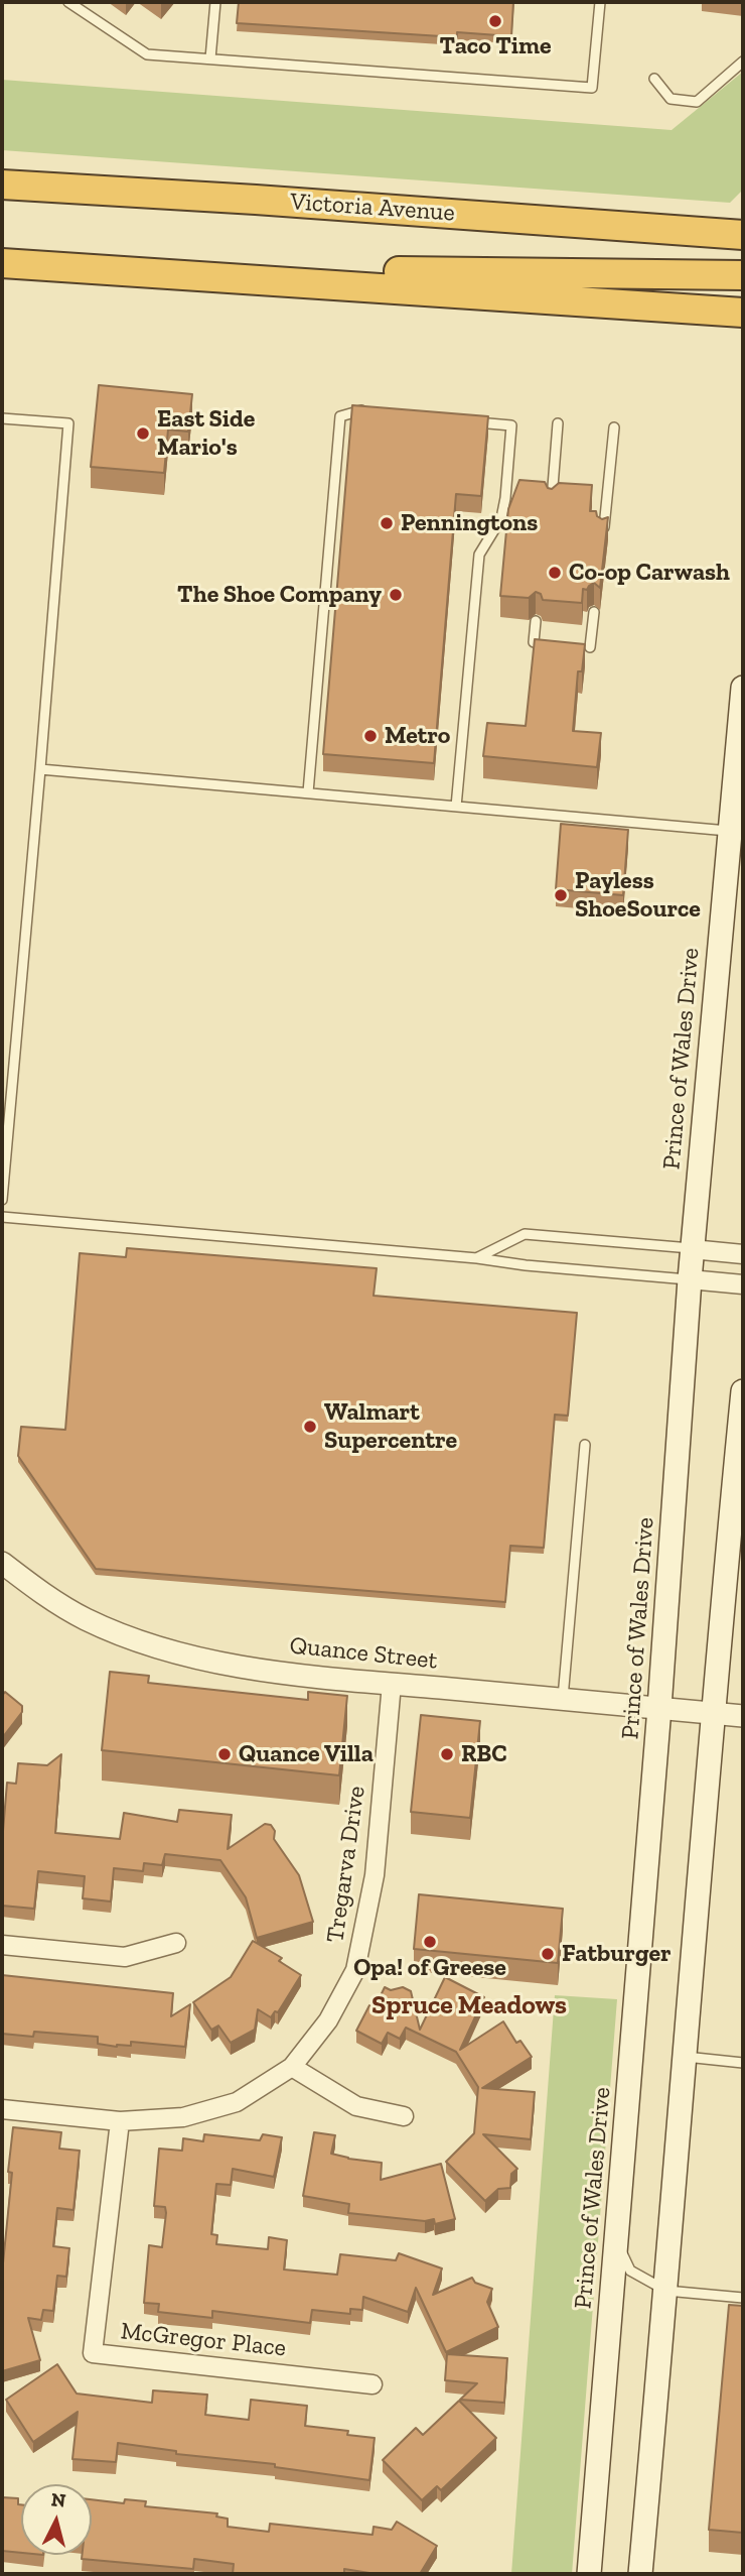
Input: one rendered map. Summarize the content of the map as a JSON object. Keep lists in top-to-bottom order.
{
  "streets": {
    "highway": ["Victoria Avenue"],
    "main road": ["Prince of Wales Drive"],
    "street": ["Quance Street", "Tregarva Drive", "McGregor Place"]
  },
  "crossings": [
    ["Prince of Wales Drive", "Quance Street"],
    ["Quance Street", "Tregarva Drive"],
    ["Tregarva Drive", "McGregor Place"]
  ],
  "districts": ["Spruce Meadows"],
  "places": [
    "Taco Time",
    "East Side Mario's",
    "Penningtons",
    "Co-op Carwash",
    "The Shoe Company",
    "Metro",
    "Payless ShoeSource",
    "Walmart Supercentre",
    "Quance Villa",
    "RBC",
    "Opa! of Greese",
    "Fatburger"
  ],
  "north": "top"
}
